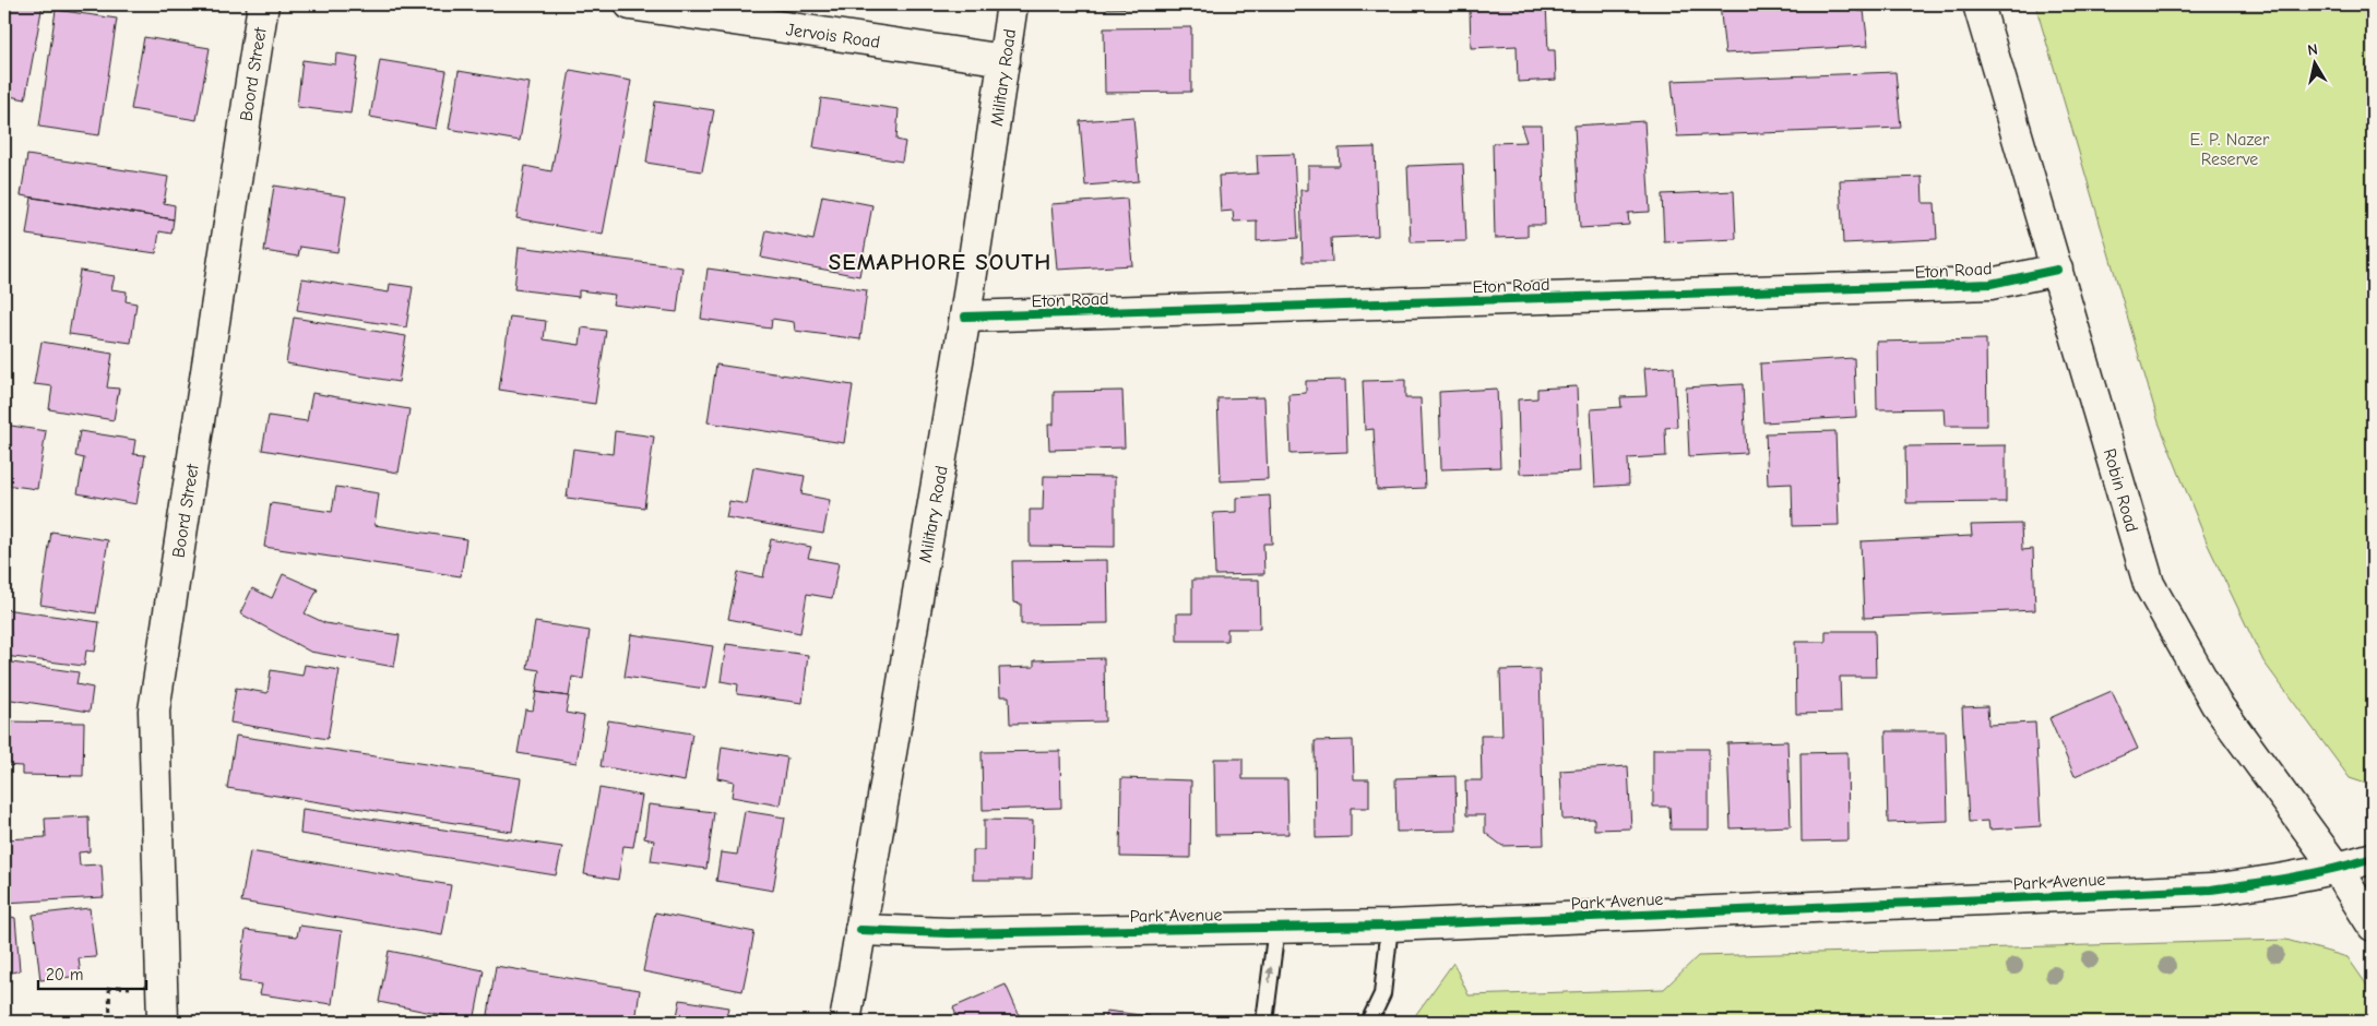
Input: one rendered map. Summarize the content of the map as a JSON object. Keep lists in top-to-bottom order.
{
  "streets": {
    "street": [
      "Jervois Road",
      "Boord Street",
      "Military Road",
      "Eton Road",
      "Robin Road",
      "Park Avenue"
    ]
  },
  "crossings": [
    ["Jervois Road", "Military Road"],
    ["Military Road", "Eton Road"],
    ["Military Road", "Park Avenue"],
    ["Eton Road", "Robin Road"],
    ["Robin Road", "Park Avenue"]
  ],
  "districts": ["SEMAPHORE SOUTH"],
  "parks": ["E. P. Nazer Reserve"],
  "scale_bar": "20 m",
  "north": "top"
}
